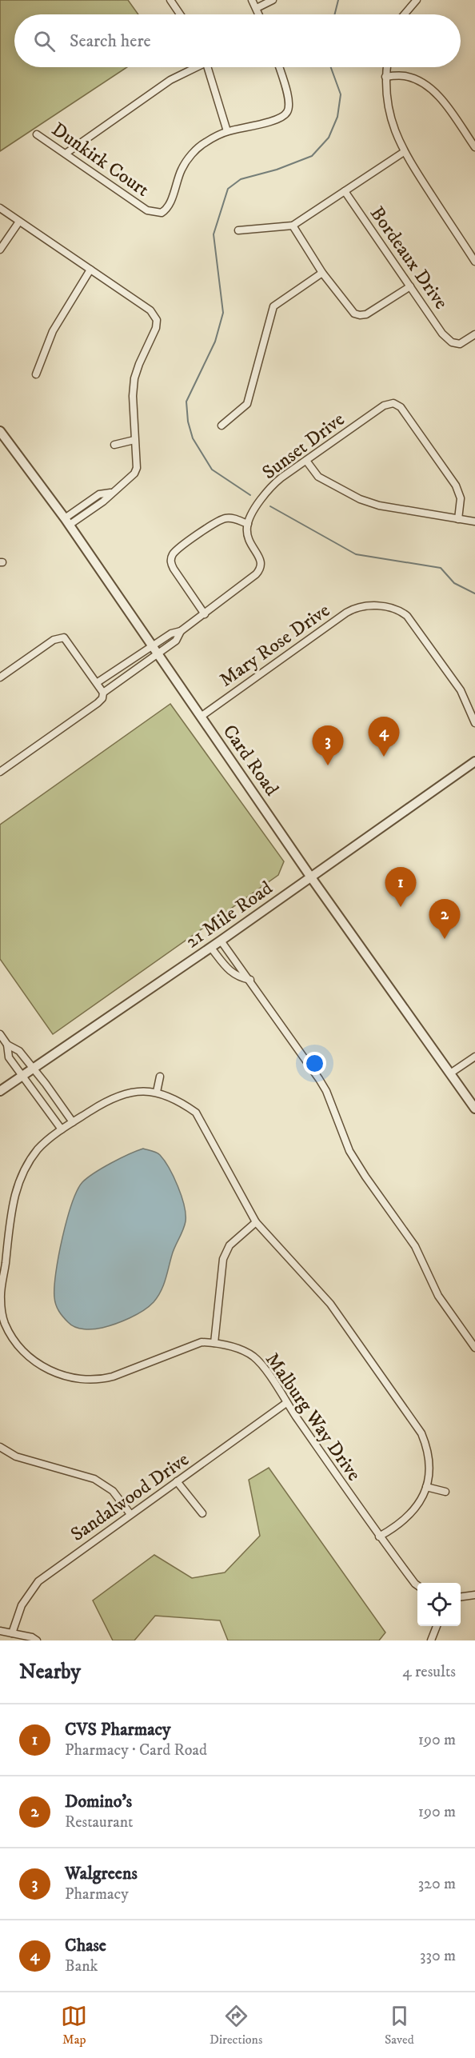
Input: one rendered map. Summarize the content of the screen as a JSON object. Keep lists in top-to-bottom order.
{
  "streets": {
    "street": [
      "Dunkirk Court",
      "Bordeaux Drive",
      "Sunset Drive",
      "Mary Rose Drive",
      "Card Road",
      "21 Mile Road",
      "Malburg Way Drive",
      "Sandalwood Drive"
    ]
  },
  "crossings": [
    ["Mary Rose Drive", "Card Road"],
    ["Card Road", "21 Mile Road"],
    ["Malburg Way Drive", "Sandalwood Drive"]
  ],
  "page": {
    "search": "Search here",
    "pins": [
      "4",
      "3",
      "1",
      "2"
    ],
    "heading": ["Nearby", "4 results"],
    "list": [
      {
        "mark": "1",
        "name": "CVS Pharmacy",
        "note": "Pharmacy · Card Road",
        "value": "190 m"
      },
      {
        "mark": "2",
        "name": "Domino's",
        "note": "Restaurant",
        "value": "190 m"
      },
      {
        "mark": "3",
        "name": "Walgreens",
        "note": "Pharmacy",
        "value": "320 m"
      },
      {
        "mark": "4",
        "name": "Chase",
        "note": "Bank",
        "value": "330 m"
      }
    ],
    "nav": ["Map", "Directions", "Saved"]
  }
}
